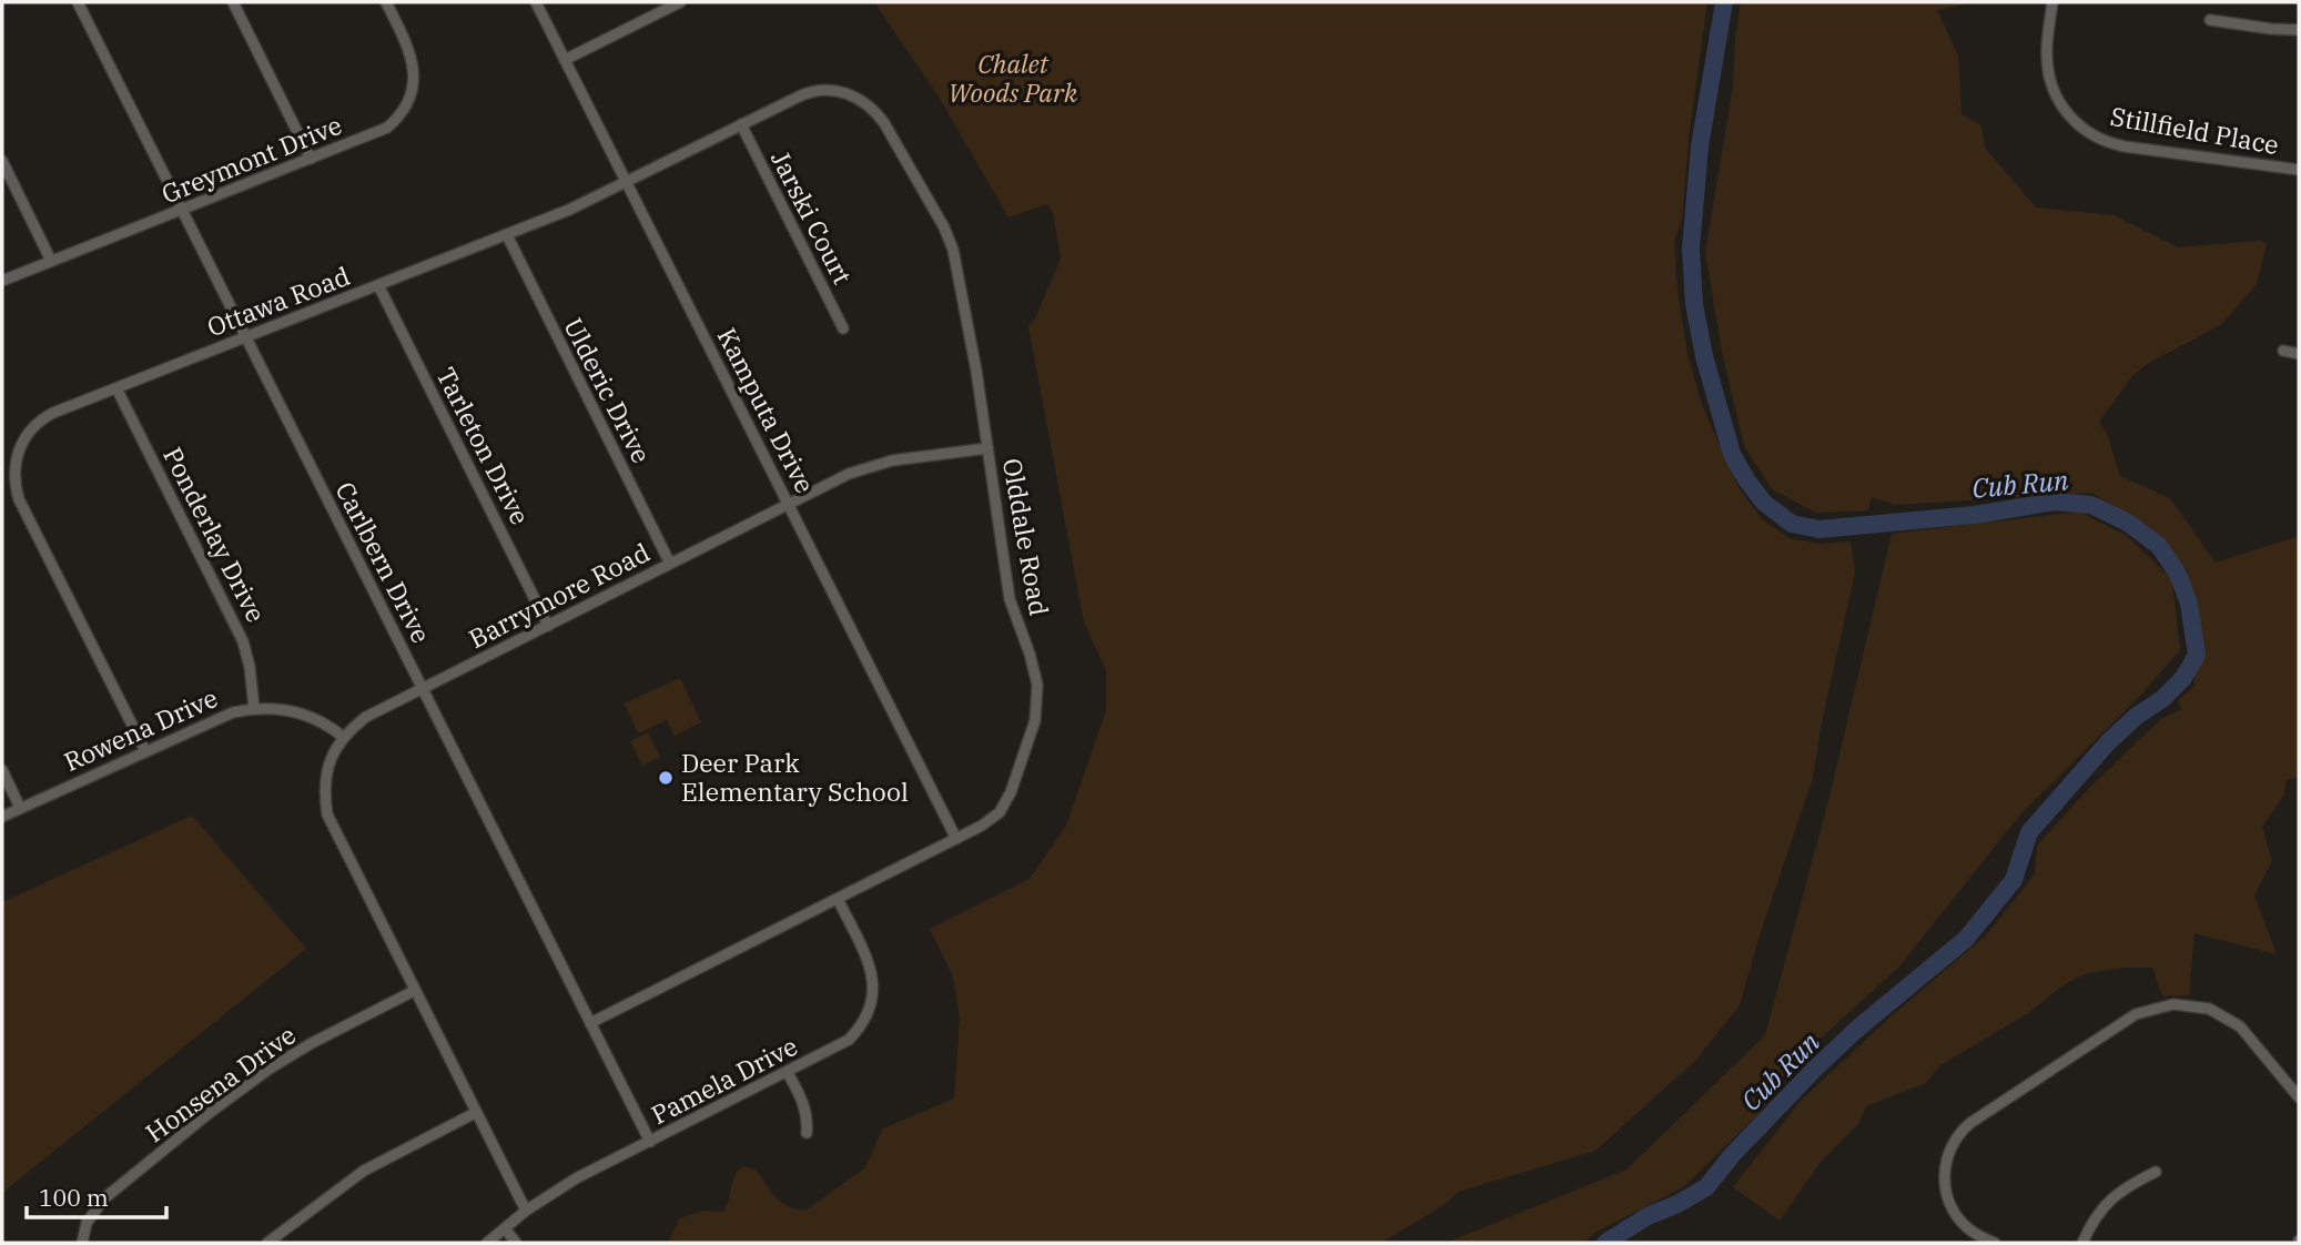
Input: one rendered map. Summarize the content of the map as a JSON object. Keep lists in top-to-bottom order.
{
  "streets": {
    "street": [
      "Stillfield Place",
      "Greymont Drive",
      "Jarski Court",
      "Ottawa Road",
      "Ulderic Drive",
      "Kamputa Drive",
      "Tarleton Drive",
      "Ponderlay Drive",
      "Olddale Road",
      "Carlbern Drive",
      "Barrymore Road",
      "Rowena Drive",
      "Pamela Drive",
      "Honsena Drive"
    ]
  },
  "crossings": [
    ["Greymont Drive", "Carlbern Drive"],
    ["Jarski Court", "Ottawa Road"],
    ["Ottawa Road", "Ulderic Drive"],
    ["Ottawa Road", "Kamputa Drive"],
    ["Ottawa Road", "Tarleton Drive"],
    ["Ottawa Road", "Ponderlay Drive"],
    ["Ottawa Road", "Olddale Road"],
    ["Ottawa Road", "Carlbern Drive"],
    ["Ottawa Road", "Rowena Drive"],
    ["Ulderic Drive", "Barrymore Road"],
    ["Kamputa Drive", "Olddale Road"],
    ["Kamputa Drive", "Barrymore Road"],
    ["Tarleton Drive", "Barrymore Road"],
    ["Ponderlay Drive", "Rowena Drive"],
    ["Olddale Road", "Carlbern Drive"],
    ["Olddale Road", "Barrymore Road"],
    ["Olddale Road", "Pamela Drive"],
    ["Carlbern Drive", "Barrymore Road"],
    ["Carlbern Drive", "Pamela Drive"],
    ["Barrymore Road", "Rowena Drive"],
    ["Barrymore Road", "Pamela Drive"],
    ["Barrymore Road", "Honsena Drive"]
  ],
  "water": ["Cub Run"],
  "parks": ["Chalet Woods Park"],
  "places": ["Deer Park Elementary School"],
  "scale_bar": "100 m"
}
